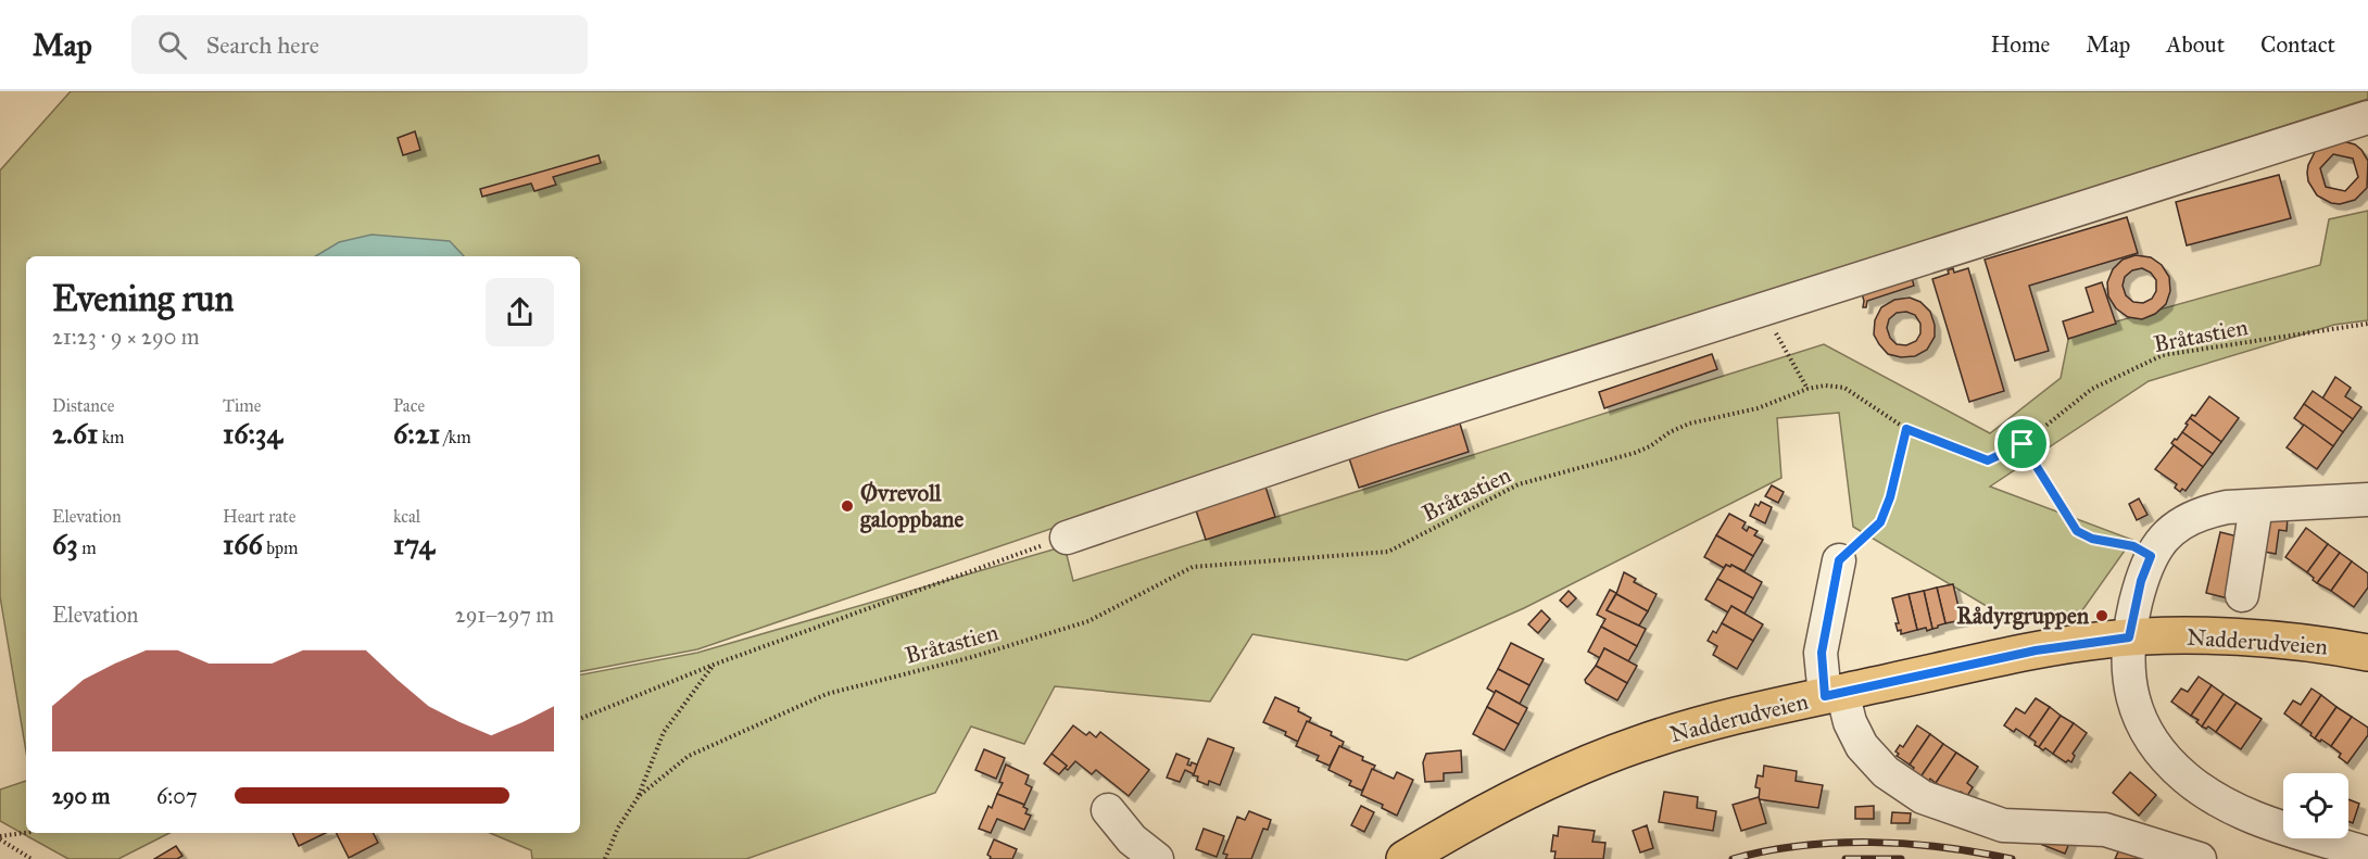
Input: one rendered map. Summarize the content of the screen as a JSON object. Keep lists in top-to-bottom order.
{
  "streets": {
    "main road": ["Nadderudveien"],
    "path": ["Bråtastien"]
  },
  "places": ["Øvrevoll galoppbane", "Rådyrgruppen"],
  "page": {
    "header": "Map",
    "search": "Search here",
    "nav": [
      "Home",
      "Map",
      "About",
      "Contact"
    ],
    "heading": ["Evening run", "21:23 · 9 × 290 m"],
    "stats": [
      ["Distance", "2.61 km"],
      ["Time", "16:34"],
      ["Pace", "6:21 /km"],
      ["Elevation", "63 m"],
      ["Heart rate", "166 bpm"],
      ["kcal", "174"]
    ],
    "chart": ["Elevation", "291–297 m"],
    "list": [
      {
        "name": "290 m",
        "note": "6:07"
      }
    ]
  }
}
